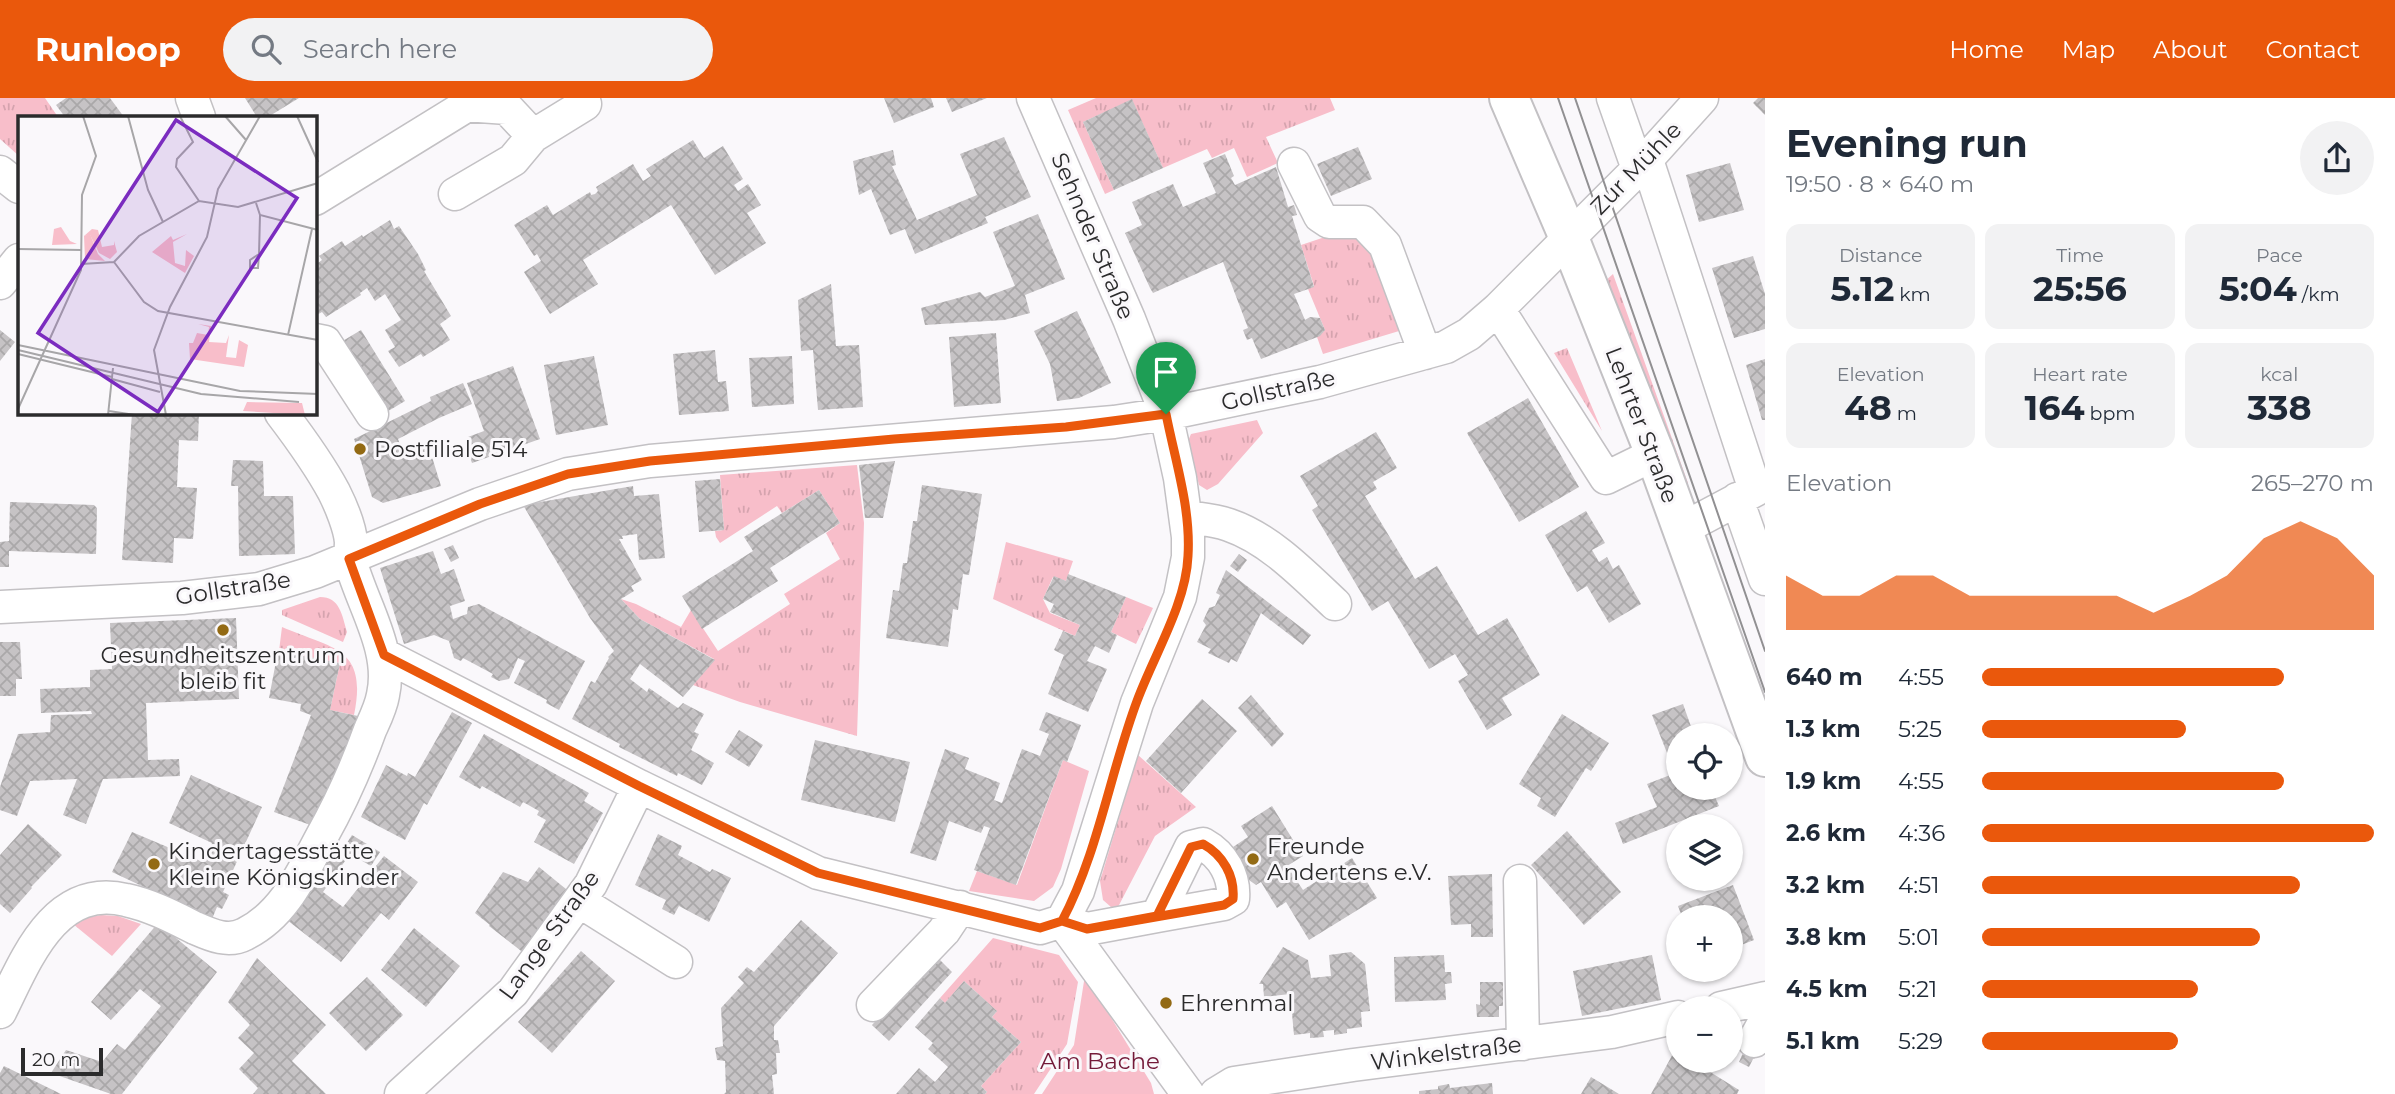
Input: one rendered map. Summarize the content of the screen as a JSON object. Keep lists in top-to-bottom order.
{
  "streets": {
    "main road": ["Lehrter Straße"],
    "street": [
      "Zur Mühle",
      "Sehnder Straße",
      "Gollstraße",
      "Lange Straße",
      "Winkelstraße"
    ]
  },
  "crossings": [
    ["Zur Mühle", "Gollstraße"],
    ["Zur Mühle", "Lehrter Straße"],
    ["Sehnder Straße", "Gollstraße"],
    ["Gollstraße", "Lehrter Straße"]
  ],
  "parks": ["Am Bache"],
  "places": [
    "Postfiliale 514",
    "Gesundheitszentrum bleib fit",
    "Freunde Andertens e.V.",
    "Kindertagesstätte Kleine Königskinder",
    "Ehrenmal"
  ],
  "scale_bar": "20 m",
  "page": {
    "header": "Runloop",
    "search": "Search here",
    "nav": [
      "Home",
      "Map",
      "About",
      "Contact"
    ],
    "heading": ["Evening run", "19:50 · 8 × 640 m"],
    "stats": [
      ["Distance", "5.12 km"],
      ["Time", "25:56"],
      ["Pace", "5:04 /km"],
      ["Elevation", "48 m"],
      ["Heart rate", "164 bpm"],
      ["kcal", "338"]
    ],
    "chart": ["Elevation", "265–270 m"],
    "list": [
      {
        "name": "640 m",
        "note": "4:55"
      },
      {
        "name": "1.3 km",
        "note": "5:25"
      },
      {
        "name": "1.9 km",
        "note": "4:55"
      },
      {
        "name": "2.6 km",
        "note": "4:36"
      },
      {
        "name": "3.2 km",
        "note": "4:51"
      },
      {
        "name": "3.8 km",
        "note": "5:01"
      },
      {
        "name": "4.5 km",
        "note": "5:21"
      },
      {
        "name": "5.1 km",
        "note": "5:29"
      }
    ],
    "map_buttons": ["+", "−"],
    "scale": "20 m"
  }
}
